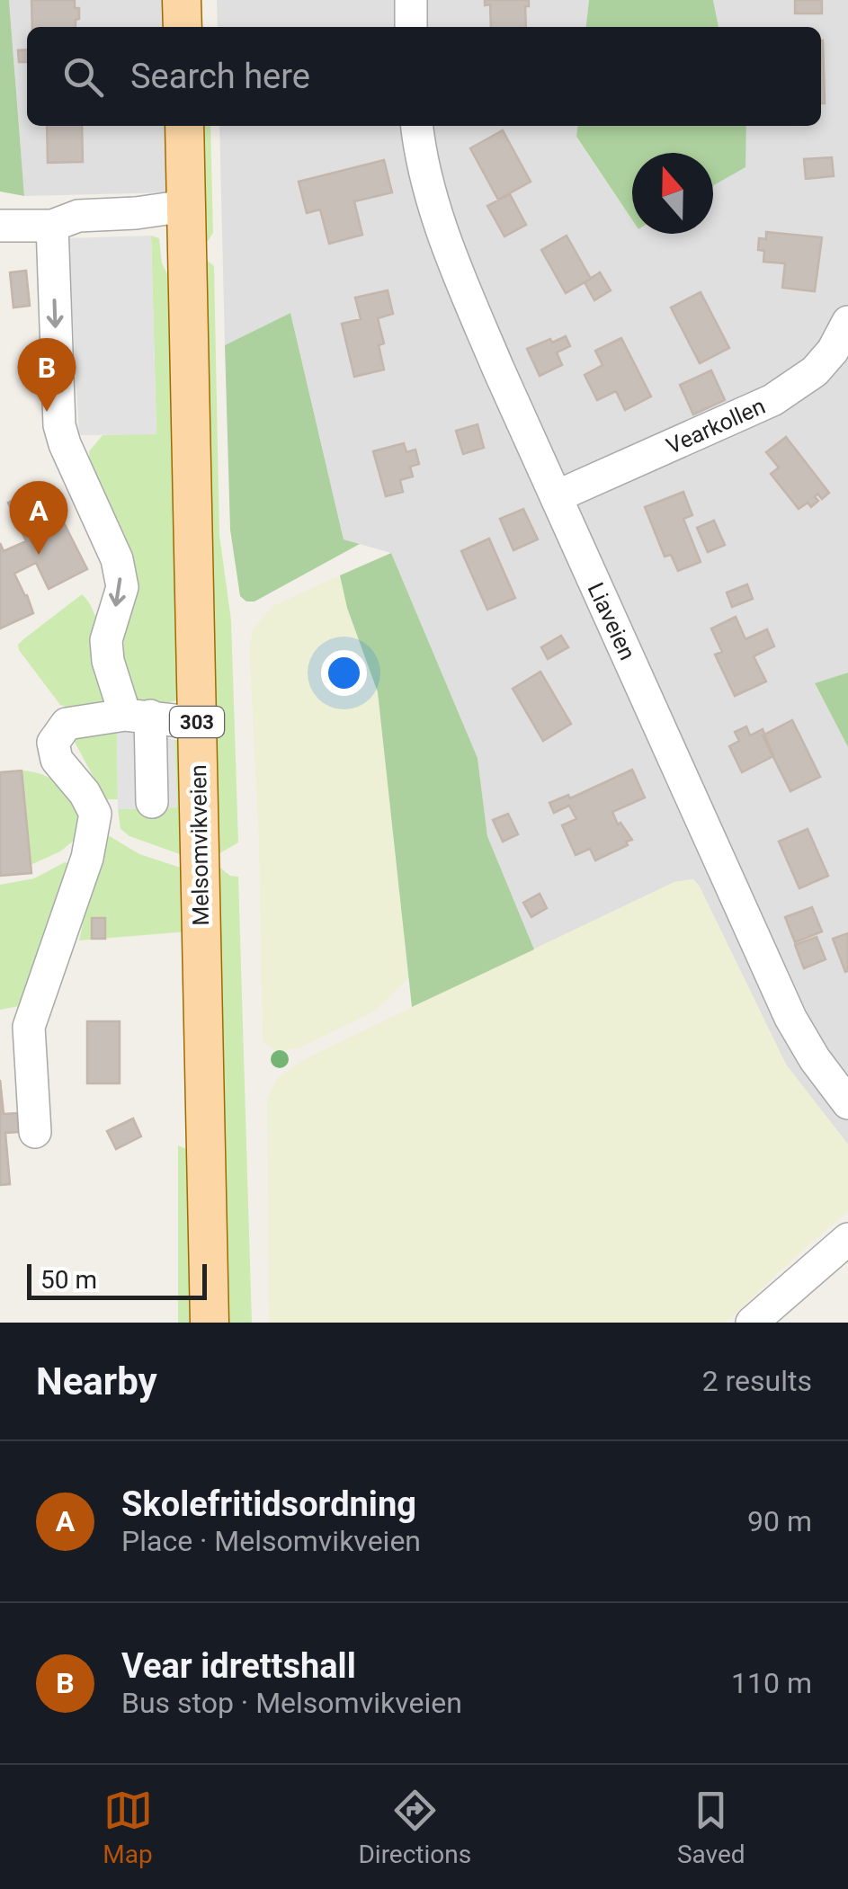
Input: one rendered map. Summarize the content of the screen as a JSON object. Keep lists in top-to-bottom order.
{
  "streets": {
    "main road": ["303", "Melsomvikveien"],
    "street": ["Vearkollen", "Liaveien"]
  },
  "crossings": [
    ["Vearkollen", "Liaveien"]
  ],
  "scale_bar": "50 m",
  "north": "top",
  "page": {
    "search": "Search here",
    "pins": ["B", "A"],
    "scale": "50 m",
    "heading": ["Nearby", "2 results"],
    "list": [
      {
        "mark": "A",
        "name": "Skolefritidsordning",
        "note": "Place · Melsomvikveien",
        "value": "90 m"
      },
      {
        "mark": "B",
        "name": "Vear idrettshall",
        "note": "Bus stop · Melsomvikveien",
        "value": "110 m"
      }
    ],
    "nav": ["Map", "Directions", "Saved"]
  }
}
